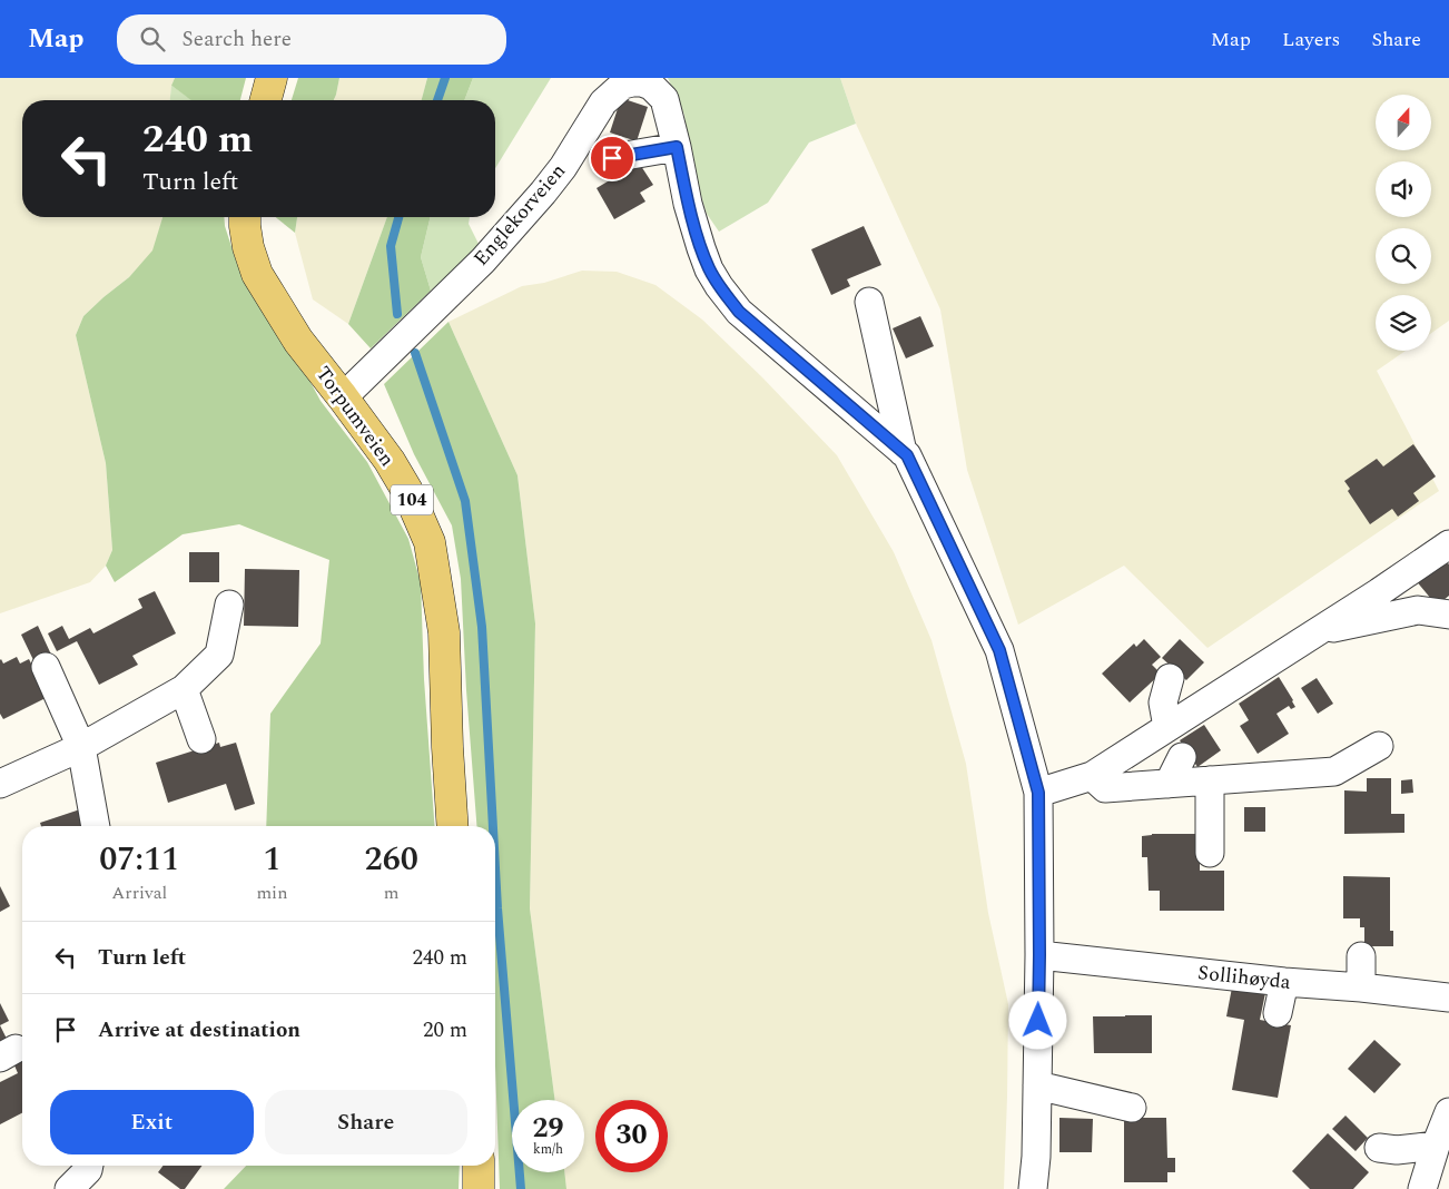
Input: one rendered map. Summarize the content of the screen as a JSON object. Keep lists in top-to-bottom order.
{
  "streets": {
    "main road": ["Torpumveien", "104"],
    "street": ["Englekorveien", "Sollihøyda"]
  },
  "crossings": [
    ["Englekorveien", "Torpumveien"],
    ["Englekorveien", "Sollihøyda"]
  ],
  "north": "top",
  "page": {
    "header": "Map",
    "search": "Search here",
    "nav": ["Map", "Layers", "Share"],
    "turn": ["240 m", "Turn left"],
    "eta": [
      "07:11",
      "Arrival",
      "1",
      "min",
      "260",
      "m"
    ],
    "list": [
      {
        "name": "Turn left",
        "value": "240 m"
      },
      {
        "name": "Arrive at destination",
        "value": "20 m"
      }
    ],
    "buttons": ["Exit", "Share"],
    "speed": "29 km/h",
    "limit": "30"
  }
}
